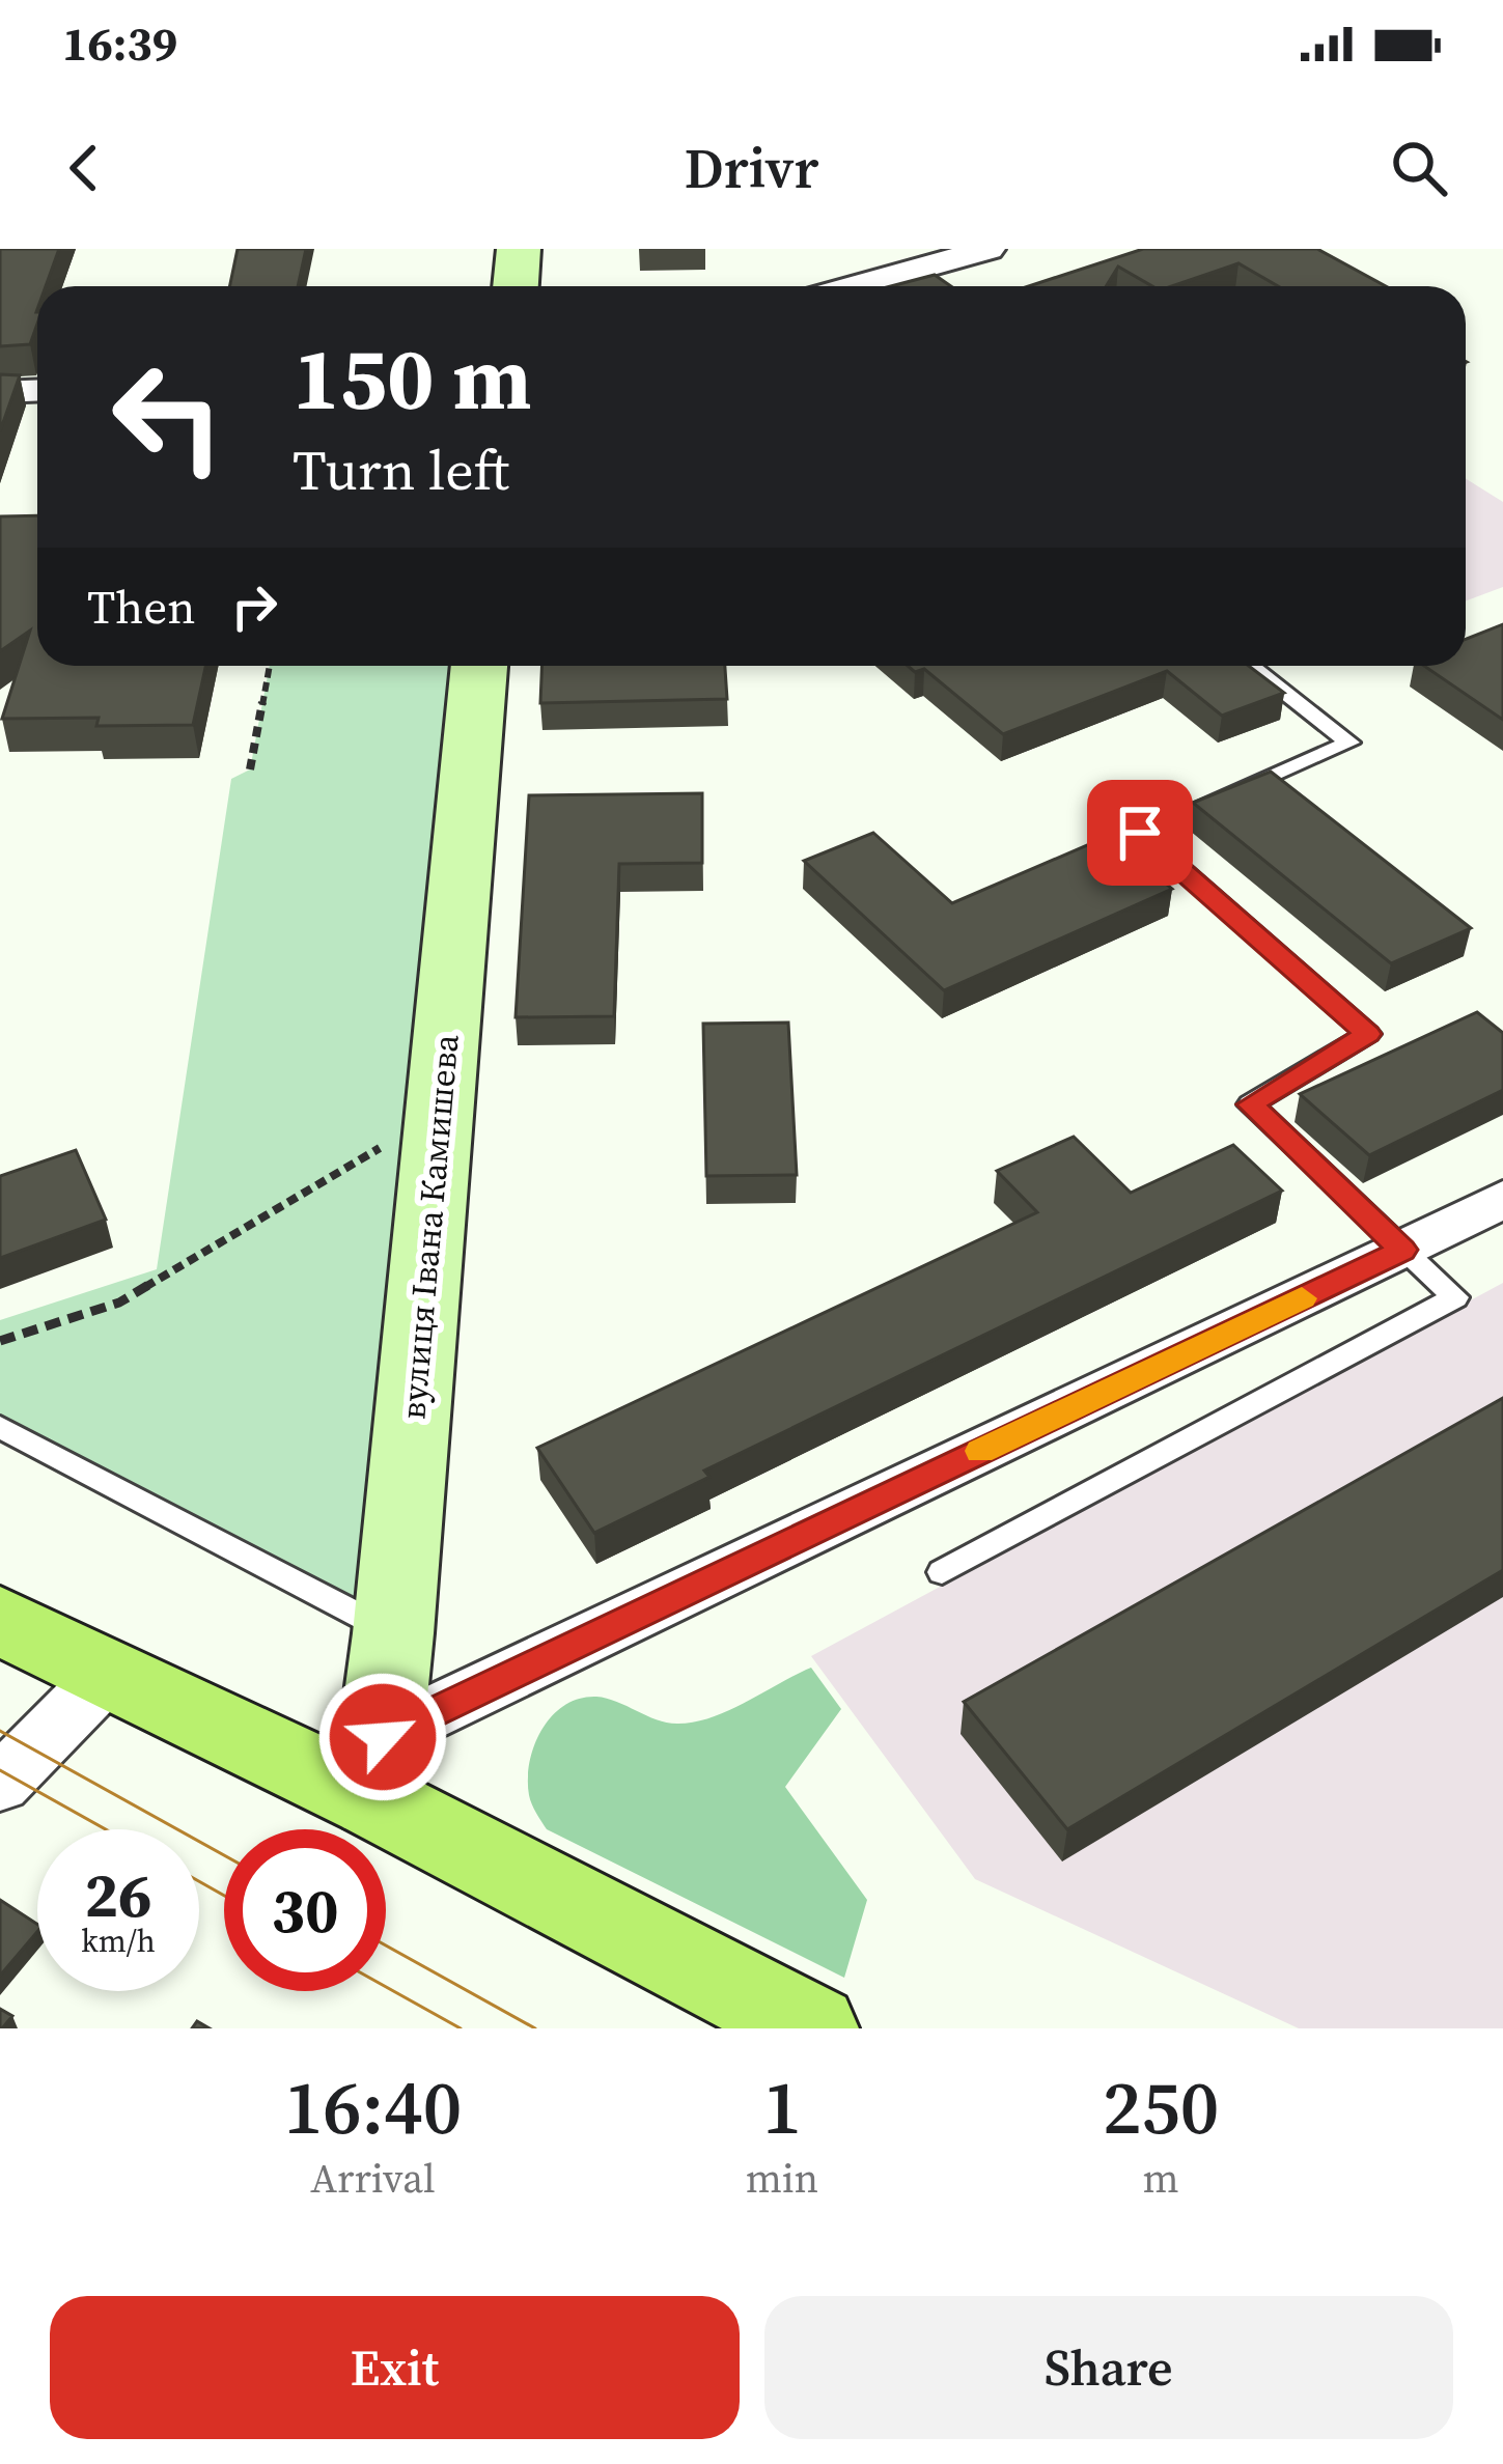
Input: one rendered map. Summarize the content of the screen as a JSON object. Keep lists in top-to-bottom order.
{
  "streets": {
    "street": ["вулиця Івана Камишева"]
  },
  "page": {
    "status": "16:39",
    "header": "Drivr",
    "turn": ["150 m", "Turn left"],
    "then": "Then",
    "speed": "26 km/h",
    "limit": "30",
    "eta": [
      "16:40",
      "Arrival",
      "1",
      "min",
      "250",
      "m"
    ],
    "buttons": ["Exit", "Share"]
  }
}
